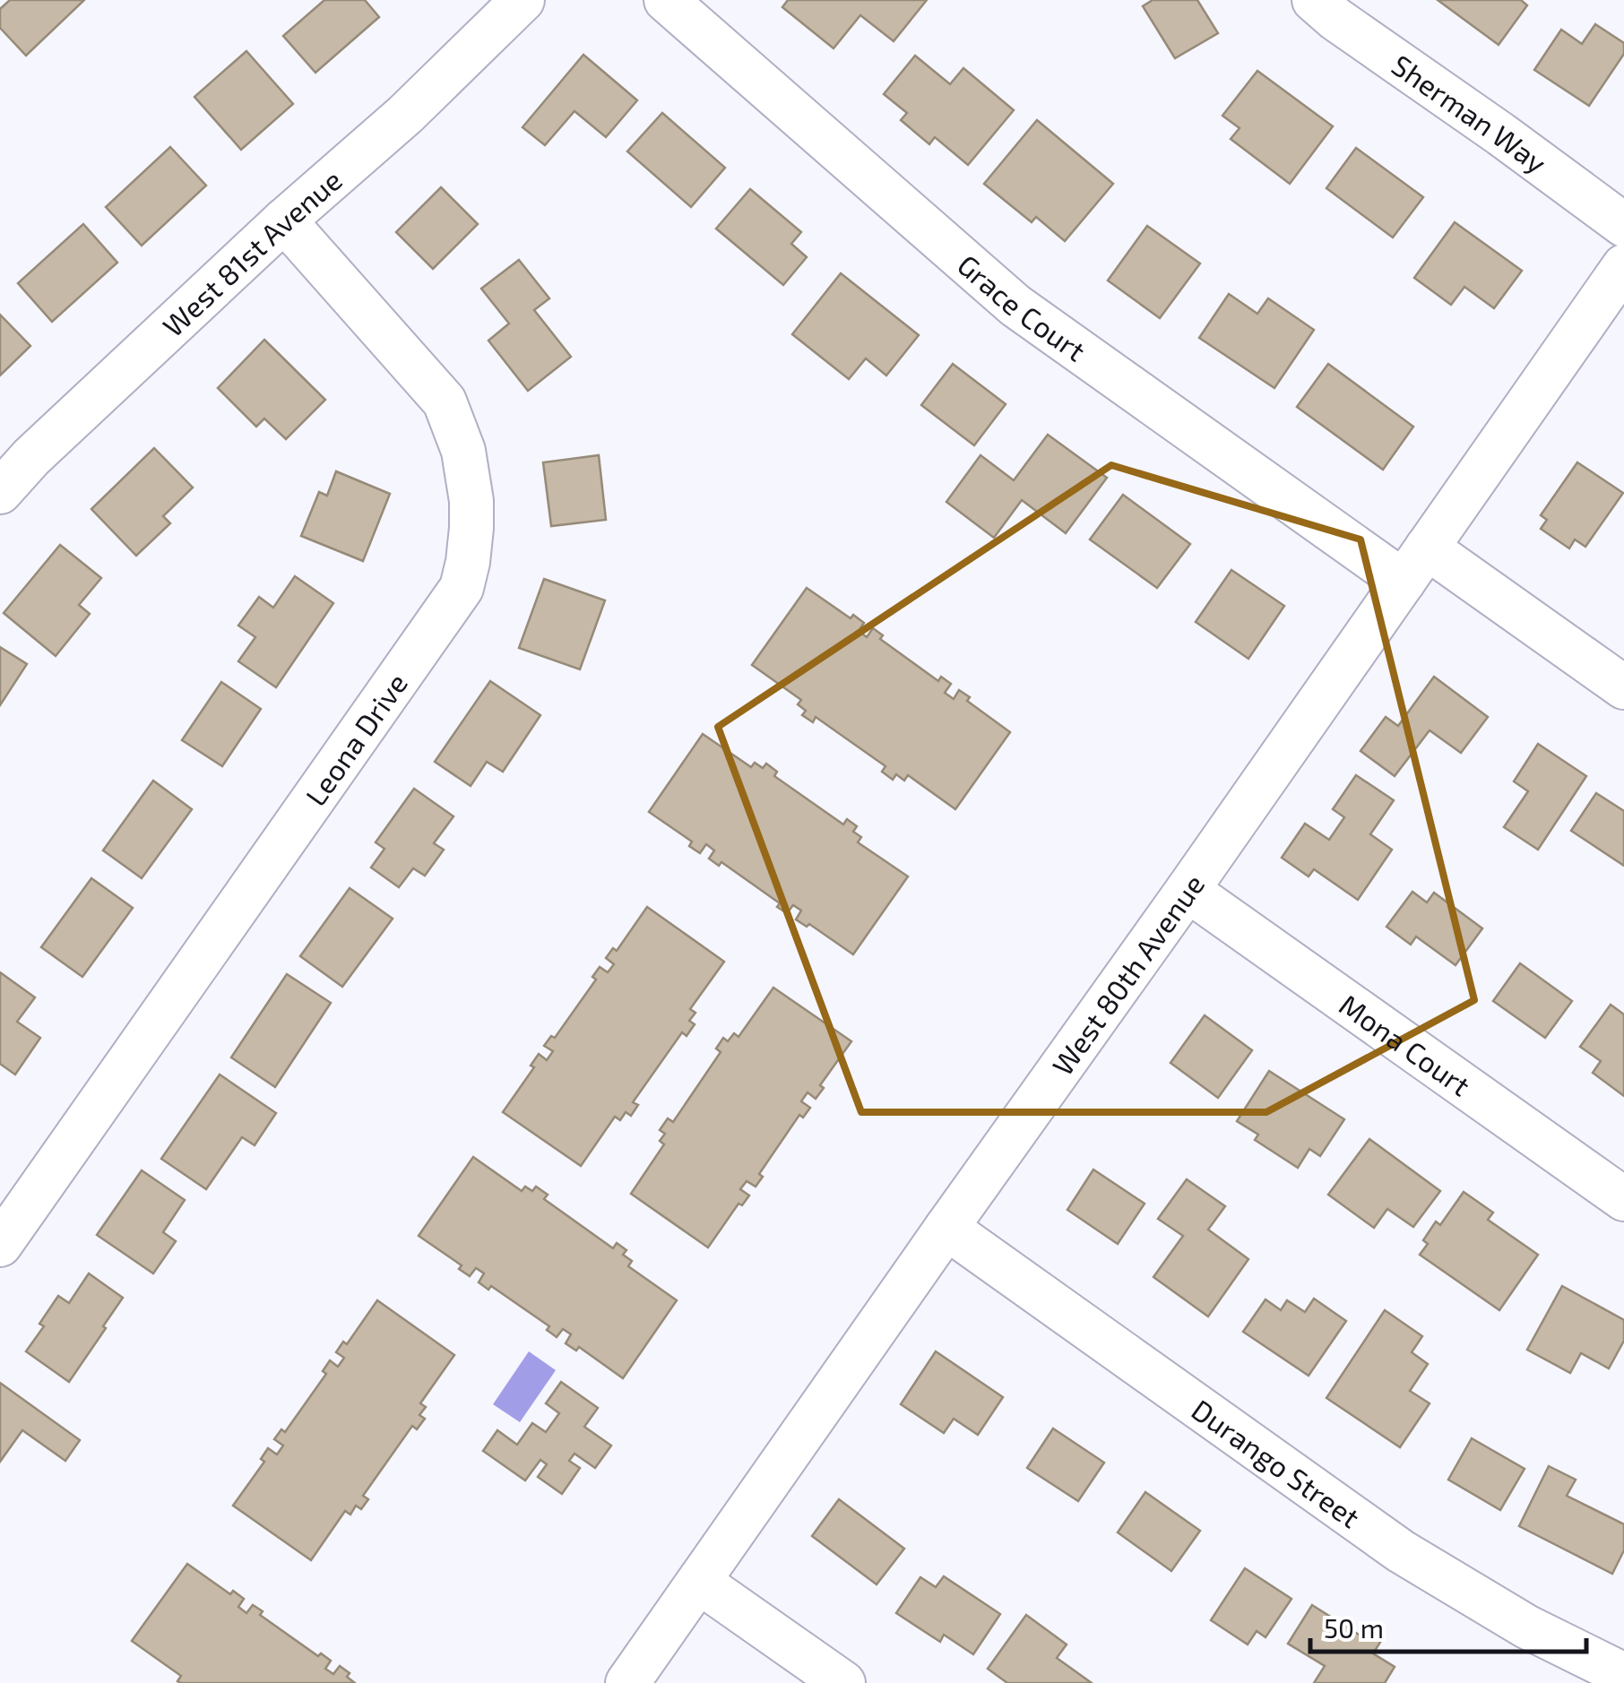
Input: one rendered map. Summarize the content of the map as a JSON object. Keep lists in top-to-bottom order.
{
  "streets": {
    "street": [
      "Sherman Way",
      "West 81st Avenue",
      "Grace Court",
      "Leona Drive",
      "West 80th Avenue",
      "Mona Court",
      "Durango Street"
    ]
  },
  "crossings": [
    ["West 81st Avenue", "Leona Drive"],
    ["Grace Court", "West 80th Avenue"],
    ["West 80th Avenue", "Mona Court"],
    ["West 80th Avenue", "Durango Street"]
  ],
  "scale_bar": "50 m"
}
